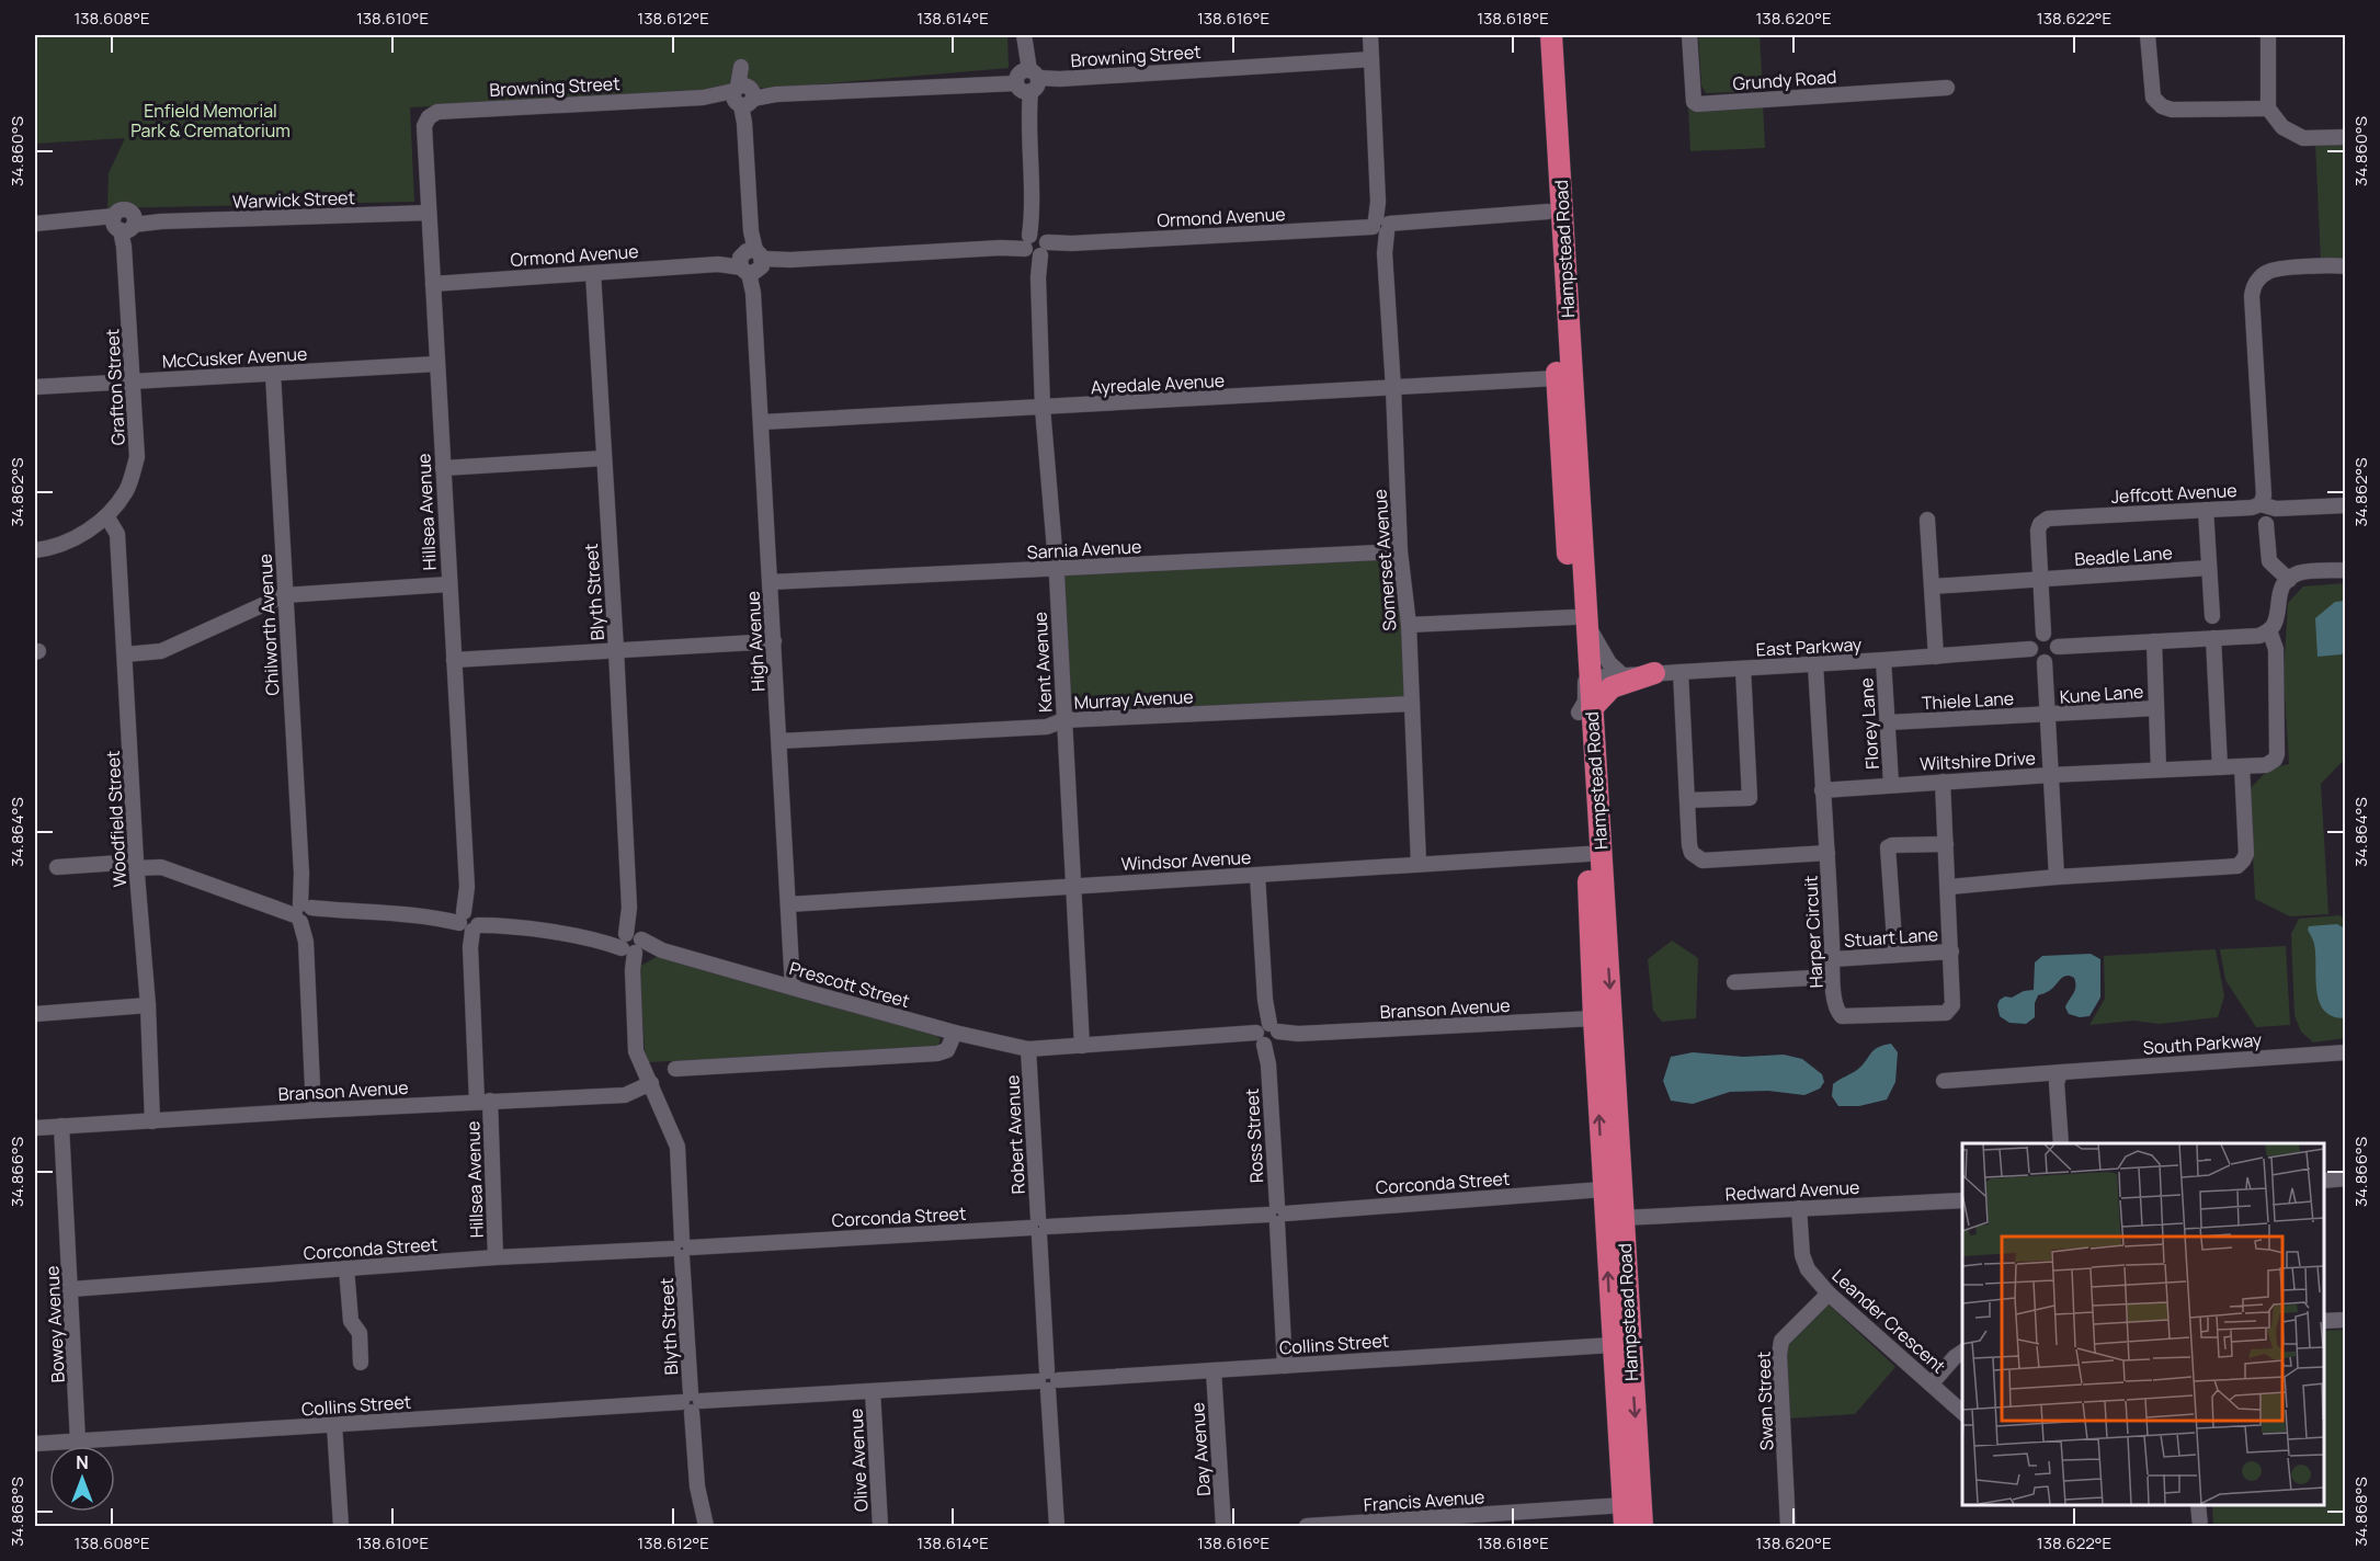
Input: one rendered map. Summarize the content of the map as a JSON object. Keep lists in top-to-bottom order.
{
  "streets": {
    "highway": ["Hampstead Road"],
    "street": [
      "Browning Street",
      "Grundy Road",
      "Warwick Street",
      "Ormond Avenue",
      "McCusker Avenue",
      "Ayredale Avenue",
      "Grafton Street",
      "Jeffcott Avenue",
      "Hillsea Avenue",
      "Sarnia Avenue",
      "Beadle Lane",
      "Somerset Avenue",
      "Blyth Street",
      "Chilworth Avenue",
      "High Avenue",
      "East Parkway",
      "Kent Avenue",
      "Kune Lane",
      "Murray Avenue",
      "Thiele Lane",
      "Florey Lane",
      "Wiltshire Drive",
      "Woodfield Street",
      "Windsor Avenue",
      "Harper Circuit",
      "Stuart Lane",
      "Prescott Street",
      "Branson Avenue",
      "South Parkway",
      "Robert Avenue",
      "Ross Street",
      "Corconda Street",
      "Redward Avenue",
      "Leander Crescent",
      "Bowey Avenue",
      "Collins Street",
      "Swan Street",
      "Day Avenue",
      "Olive Avenue",
      "Francis Avenue"
    ]
  },
  "crossings": [
    ["Browning Street", "Hillsea Avenue"],
    ["Browning Street", "Somerset Avenue"],
    ["Browning Street", "High Avenue"],
    ["Browning Street", "Kent Avenue"],
    ["Warwick Street", "Grafton Street"],
    ["Warwick Street", "Hillsea Avenue"],
    ["Ormond Avenue", "Hampstead Road"],
    ["Ormond Avenue", "Hillsea Avenue"],
    ["Ormond Avenue", "Somerset Avenue"],
    ["Ormond Avenue", "Blyth Street"],
    ["Ormond Avenue", "High Avenue"],
    ["Ormond Avenue", "Kent Avenue"],
    ["Hampstead Road", "Ayredale Avenue"],
    ["Hampstead Road", "East Parkway"],
    ["Hampstead Road", "Windsor Avenue"],
    ["Hampstead Road", "Branson Avenue"],
    ["Hampstead Road", "Corconda Street"],
    ["Hampstead Road", "Redward Avenue"],
    ["Hampstead Road", "Collins Street"],
    ["Hampstead Road", "Francis Avenue"],
    ["McCusker Avenue", "Grafton Street"],
    ["McCusker Avenue", "Hillsea Avenue"],
    ["McCusker Avenue", "Chilworth Avenue"],
    ["Ayredale Avenue", "Somerset Avenue"],
    ["Ayredale Avenue", "High Avenue"],
    ["Ayredale Avenue", "Kent Avenue"],
    ["Grafton Street", "Woodfield Street"],
    ["Jeffcott Avenue", "Beadle Lane"],
    ["Jeffcott Avenue", "East Parkway"],
    ["Hillsea Avenue", "Prescott Street"],
    ["Hillsea Avenue", "Branson Avenue"],
    ["Hillsea Avenue", "Corconda Street"],
    ["Sarnia Avenue", "Somerset Avenue"],
    ["Sarnia Avenue", "High Avenue"],
    ["Sarnia Avenue", "Kent Avenue"],
    ["Somerset Avenue", "Murray Avenue"],
    ["Somerset Avenue", "Windsor Avenue"],
    ["Blyth Street", "Prescott Street"],
    ["Blyth Street", "Branson Avenue"],
    ["Blyth Street", "Corconda Street"],
    ["Blyth Street", "Collins Street"],
    ["Chilworth Avenue", "Prescott Street"],
    ["Chilworth Avenue", "Branson Avenue"],
    ["High Avenue", "Murray Avenue"],
    ["High Avenue", "Windsor Avenue"],
    ["High Avenue", "Prescott Street"],
    ["East Parkway", "Florey Lane"],
    ["East Parkway", "Harper Circuit"],
    ["Kent Avenue", "Murray Avenue"],
    ["Kent Avenue", "Windsor Avenue"],
    ["Kent Avenue", "Branson Avenue"],
    ["Kune Lane", "Thiele Lane"],
    ["Thiele Lane", "Florey Lane"],
    ["Florey Lane", "Wiltshire Drive"],
    ["Wiltshire Drive", "Harper Circuit"],
    ["Woodfield Street", "Prescott Street"],
    ["Woodfield Street", "Branson Avenue"],
    ["Windsor Avenue", "Ross Street"],
    ["Harper Circuit", "Stuart Lane"],
    ["Prescott Street", "Branson Avenue"],
    ["Prescott Street", "Robert Avenue"],
    ["Branson Avenue", "Robert Avenue"],
    ["Branson Avenue", "Ross Street"],
    ["Branson Avenue", "Bowey Avenue"],
    ["Robert Avenue", "Corconda Street"],
    ["Robert Avenue", "Collins Street"],
    ["Ross Street", "Corconda Street"],
    ["Ross Street", "Collins Street"],
    ["Corconda Street", "Bowey Avenue"],
    ["Redward Avenue", "Leander Crescent"],
    ["Leander Crescent", "Swan Street"],
    ["Bowey Avenue", "Collins Street"],
    ["Collins Street", "Day Avenue"],
    ["Collins Street", "Olive Avenue"]
  ],
  "parks": ["Enfield Memorial Park & Crematorium"],
  "north": "top",
  "coordinates": [
    "138.608°E",
    "138.610°E",
    "138.612°E",
    "138.614°E",
    "138.616°E",
    "138.618°E",
    "138.620°E",
    "138.622°E",
    "34.860°S",
    "34.862°S",
    "34.864°S",
    "34.866°S",
    "34.868°S"
  ]
}
